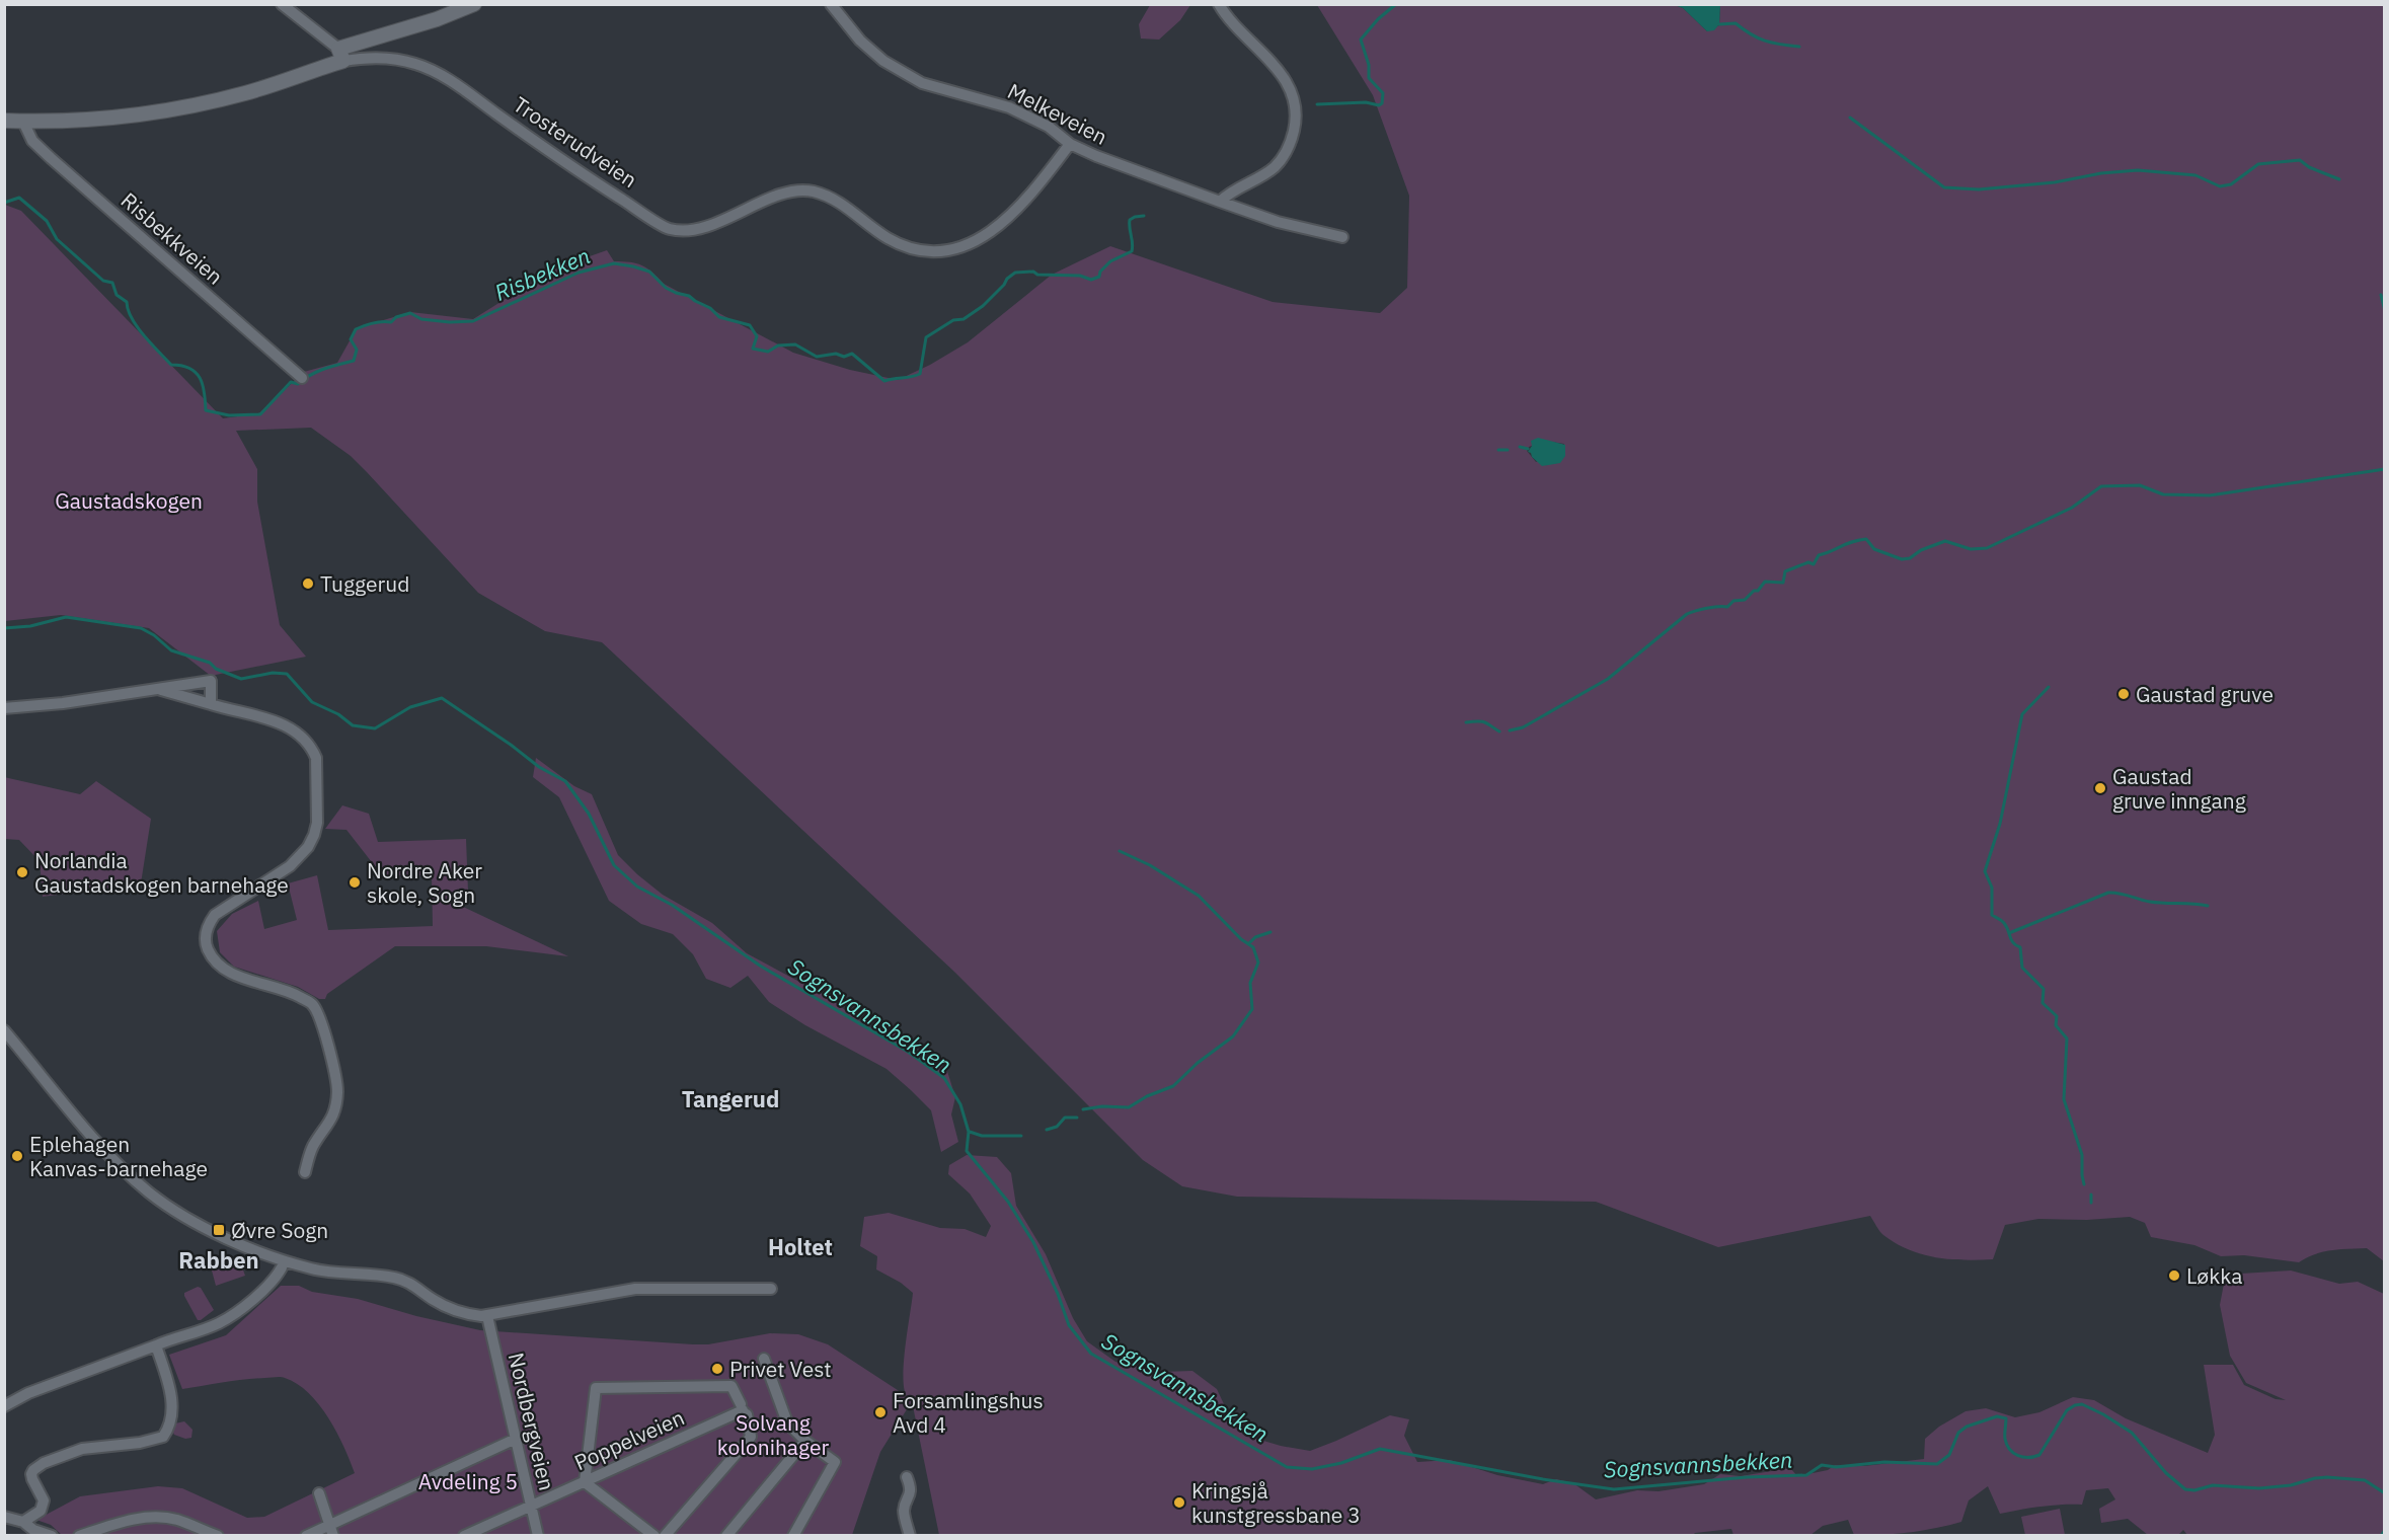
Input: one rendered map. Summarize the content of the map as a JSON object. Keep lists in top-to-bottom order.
{
  "streets": {
    "street": [
      "Melkeveien",
      "Trosterudveien",
      "Risbekkveien",
      "Nordbergveien",
      "Poppelveien"
    ]
  },
  "crossings": [
    ["Melkeveien", "Trosterudveien"],
    ["Trosterudveien", "Risbekkveien"],
    ["Nordbergveien", "Poppelveien"]
  ],
  "districts": ["Tangerud", "Holtet", "Rabben"],
  "water": ["Risbekken", "Sognsvannsbekken"],
  "parks": ["Gaustadskogen", "Solvang kolonihager", "Avdeling 5"],
  "places": {
    "other": [
      "Tuggerud",
      "Gaustad gruve",
      "Gaustad gruve inngang",
      "Norlandia Gaustadskogen barnehage",
      "Nordre Aker skole, Sogn",
      "Eplehagen Kanvas-barnehage",
      "Løkka",
      "Privet Vest",
      "Forsamlingshus Avd 4",
      "Kringsjå kunstgressbane 3"
    ],
    "transit": ["Øvre Sogn"]
  }
}
